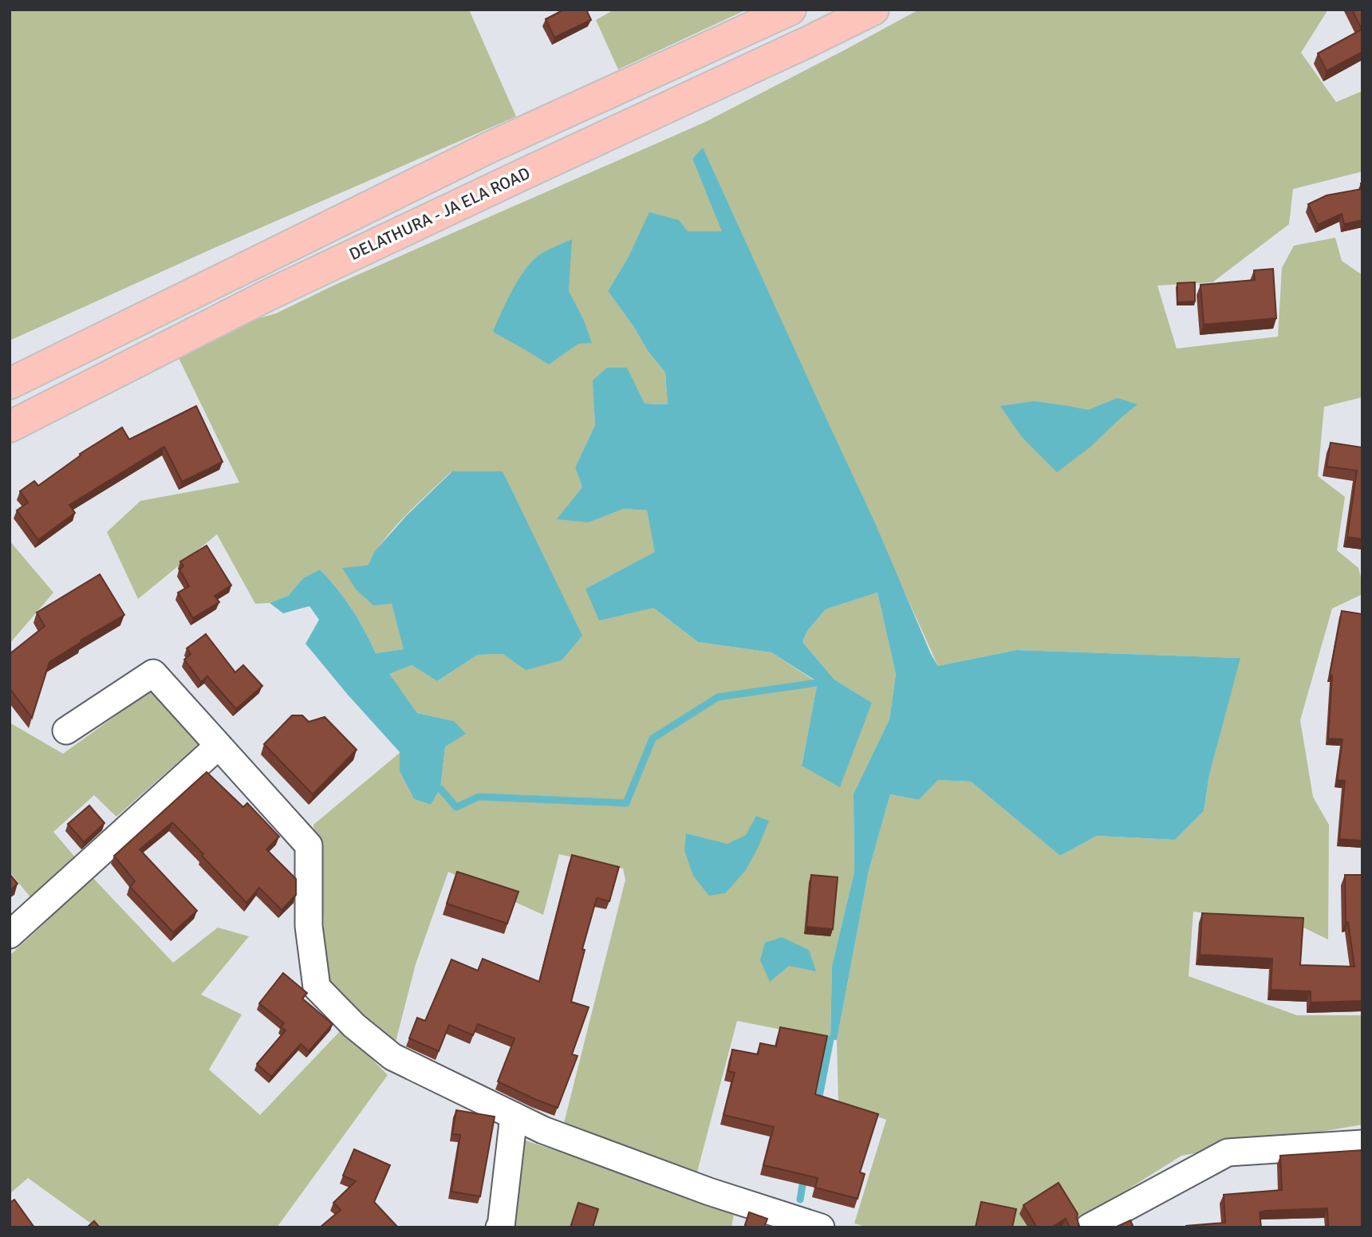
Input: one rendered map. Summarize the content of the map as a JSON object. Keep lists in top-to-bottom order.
{
  "streets": {
    "main road": ["DELATHURA - JA ELA ROAD"]
  }
}
